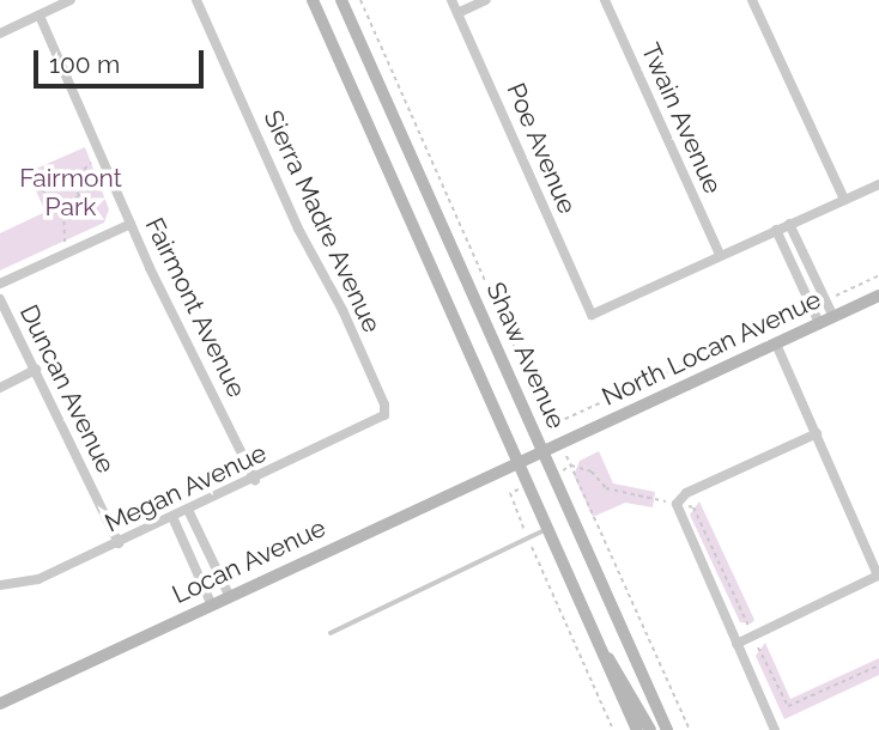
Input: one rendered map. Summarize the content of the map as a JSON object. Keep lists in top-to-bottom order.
{
  "streets": {
    "main road": ["North Locan Avenue", "Shaw Avenue", "Locan Avenue"],
    "street": [
      "Twain Avenue",
      "Poe Avenue",
      "Sierra Madre Avenue",
      "Fairmont Avenue",
      "Duncan Avenue",
      "Megan Avenue"
    ]
  },
  "crossings": [
    ["Twain Avenue", "Poe Avenue"],
    ["Sierra Madre Avenue", "Megan Avenue"],
    ["Fairmont Avenue", "Megan Avenue"],
    ["North Locan Avenue", "Shaw Avenue"],
    ["North Locan Avenue", "Locan Avenue"],
    ["Shaw Avenue", "Locan Avenue"],
    ["Duncan Avenue", "Megan Avenue"]
  ],
  "parks": ["Fairmont Park"],
  "scale_bar": "100 m"
}
